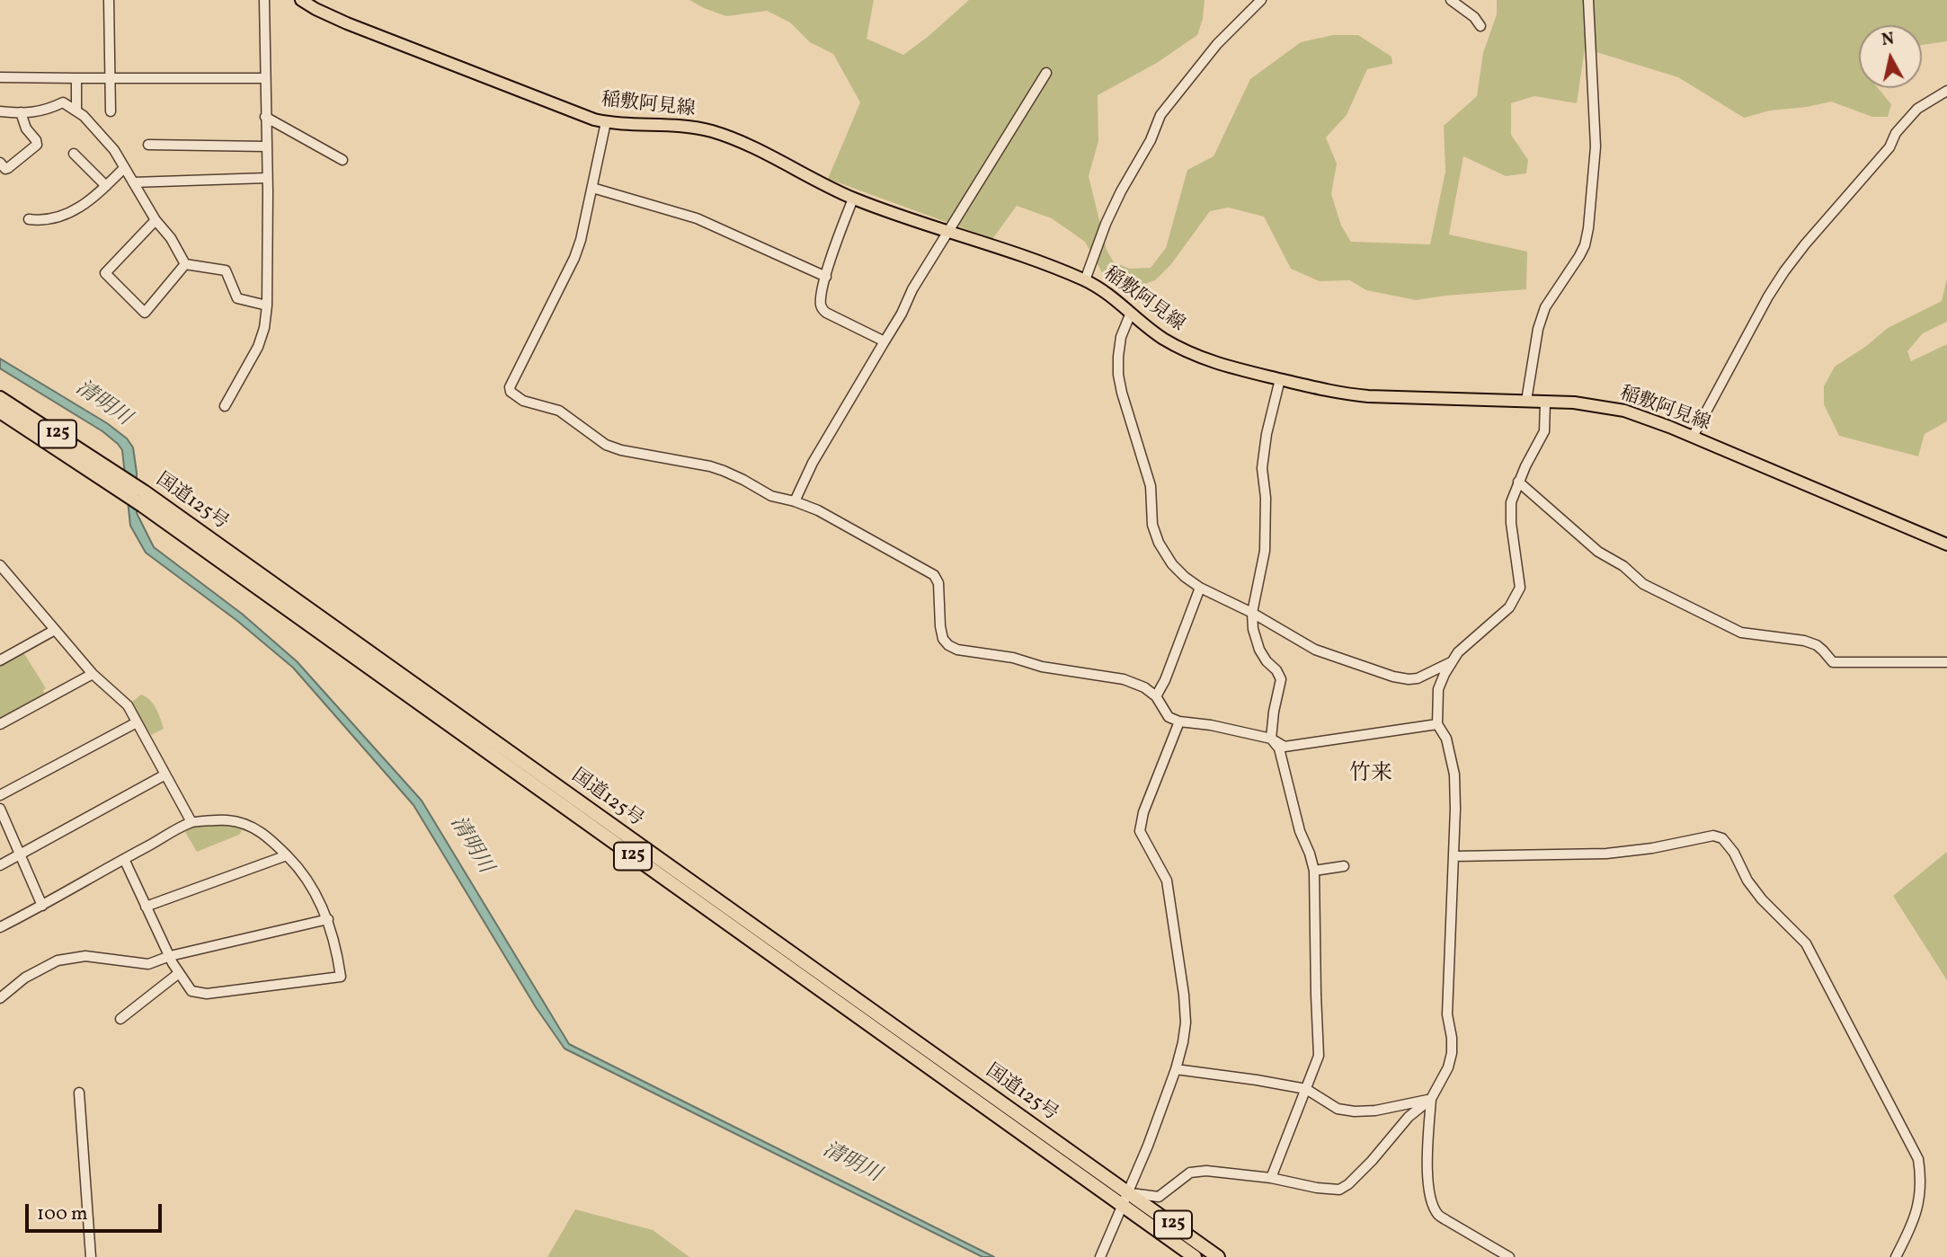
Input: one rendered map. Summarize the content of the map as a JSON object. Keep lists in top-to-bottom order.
{
  "streets": {
    "highway": ["125", "国道125号"],
    "main road": ["稲敷阿見線"]
  },
  "districts": ["竹来"],
  "water": ["清明川"],
  "scale_bar": "100 m",
  "north": "top"
}
